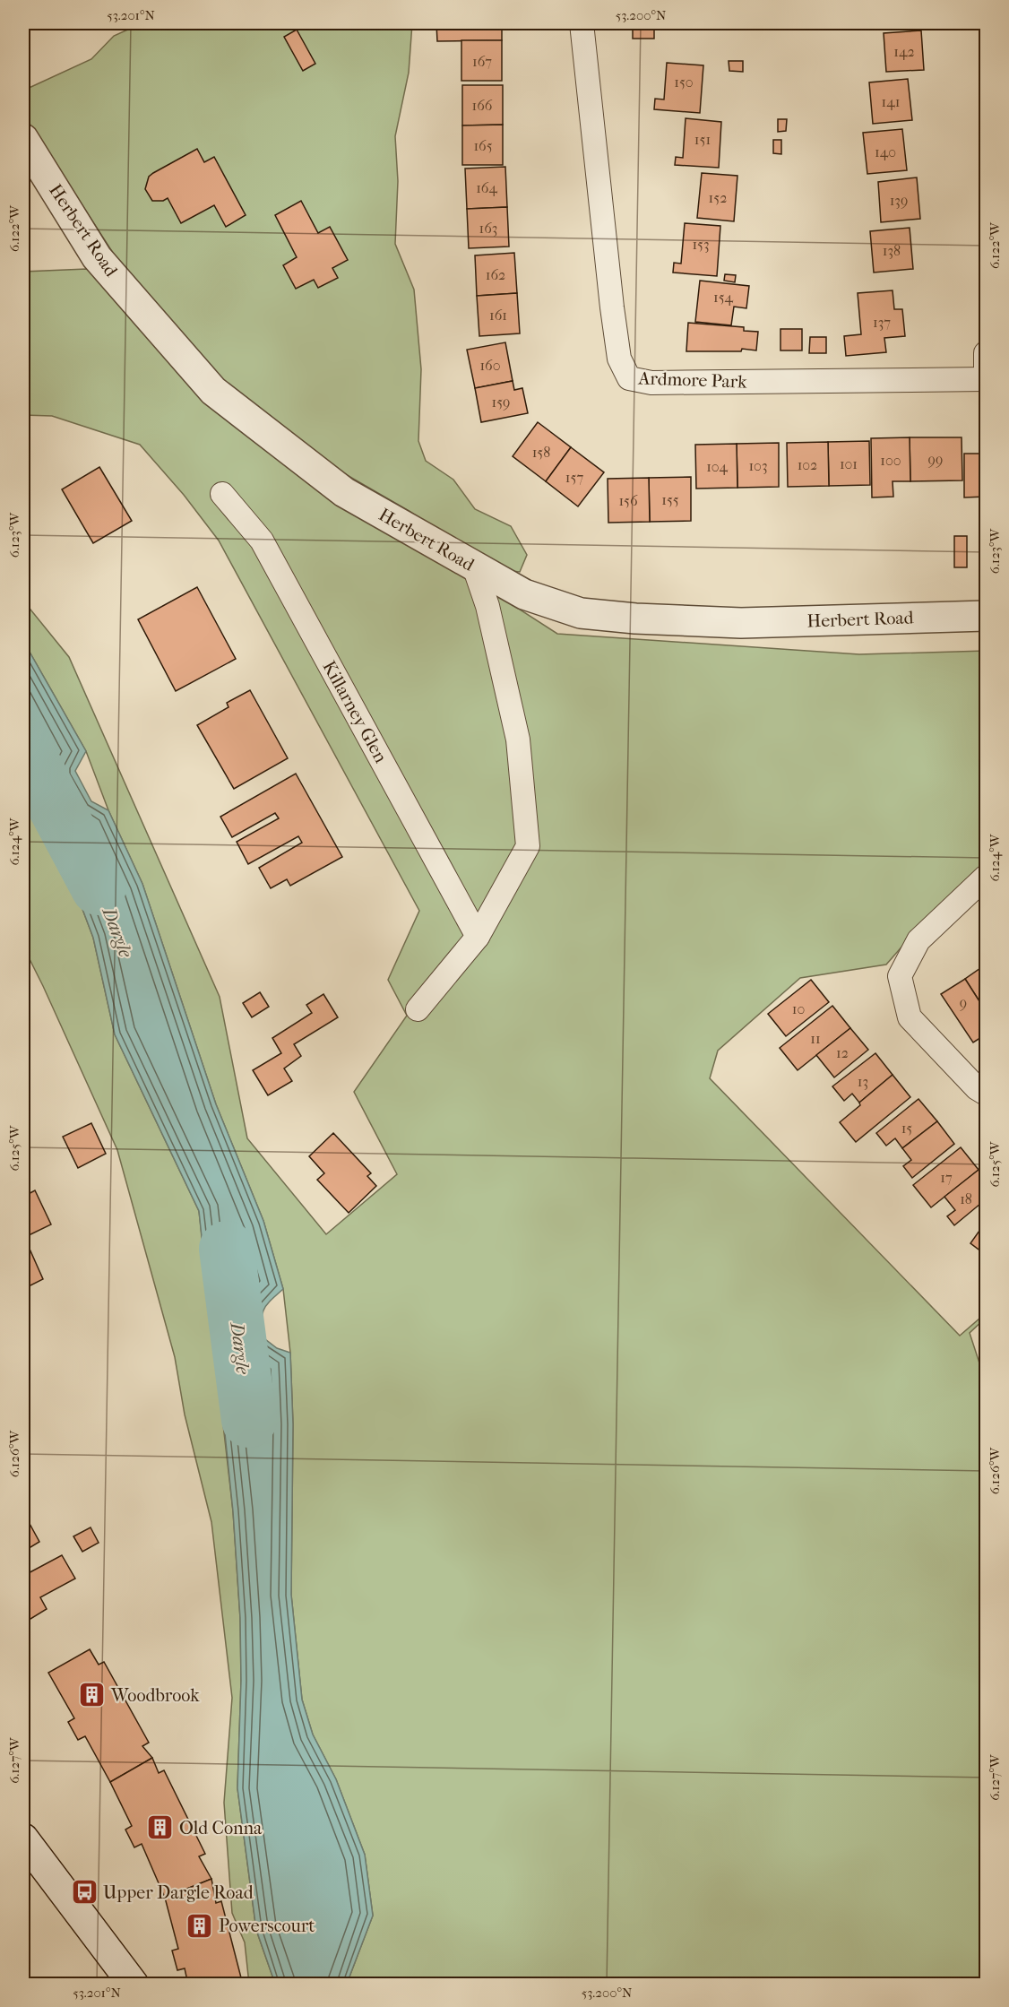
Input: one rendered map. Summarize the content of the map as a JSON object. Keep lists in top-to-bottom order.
{
  "streets": {
    "street": ["Herbert Road", "Ardmore Park", "Killarney Glen"]
  },
  "water": ["Dargle"],
  "places": {
    "building": ["Woodbrook", "Old Conna", "Powerscourt"],
    "bus stop": ["Upper Dargle Road"]
  },
  "house_numbers": [
    "142",
    "167",
    "150",
    "141",
    "166",
    "151",
    "165",
    "140",
    "164",
    "152",
    "139",
    "163",
    "153",
    "138",
    "162",
    "154",
    "161",
    "137",
    "160",
    "159",
    "158",
    "99",
    "100",
    "101",
    "102",
    "103",
    "104",
    "157",
    "155",
    "156",
    "9",
    "10",
    "11",
    "12",
    "13",
    "15",
    "17",
    "18"
  ],
  "coordinates": [
    "53.201°N",
    "53.200°N",
    "6.122°W",
    "6.123°W",
    "6.124°W",
    "6.125°W",
    "6.126°W",
    "6.127°W"
  ]
}
